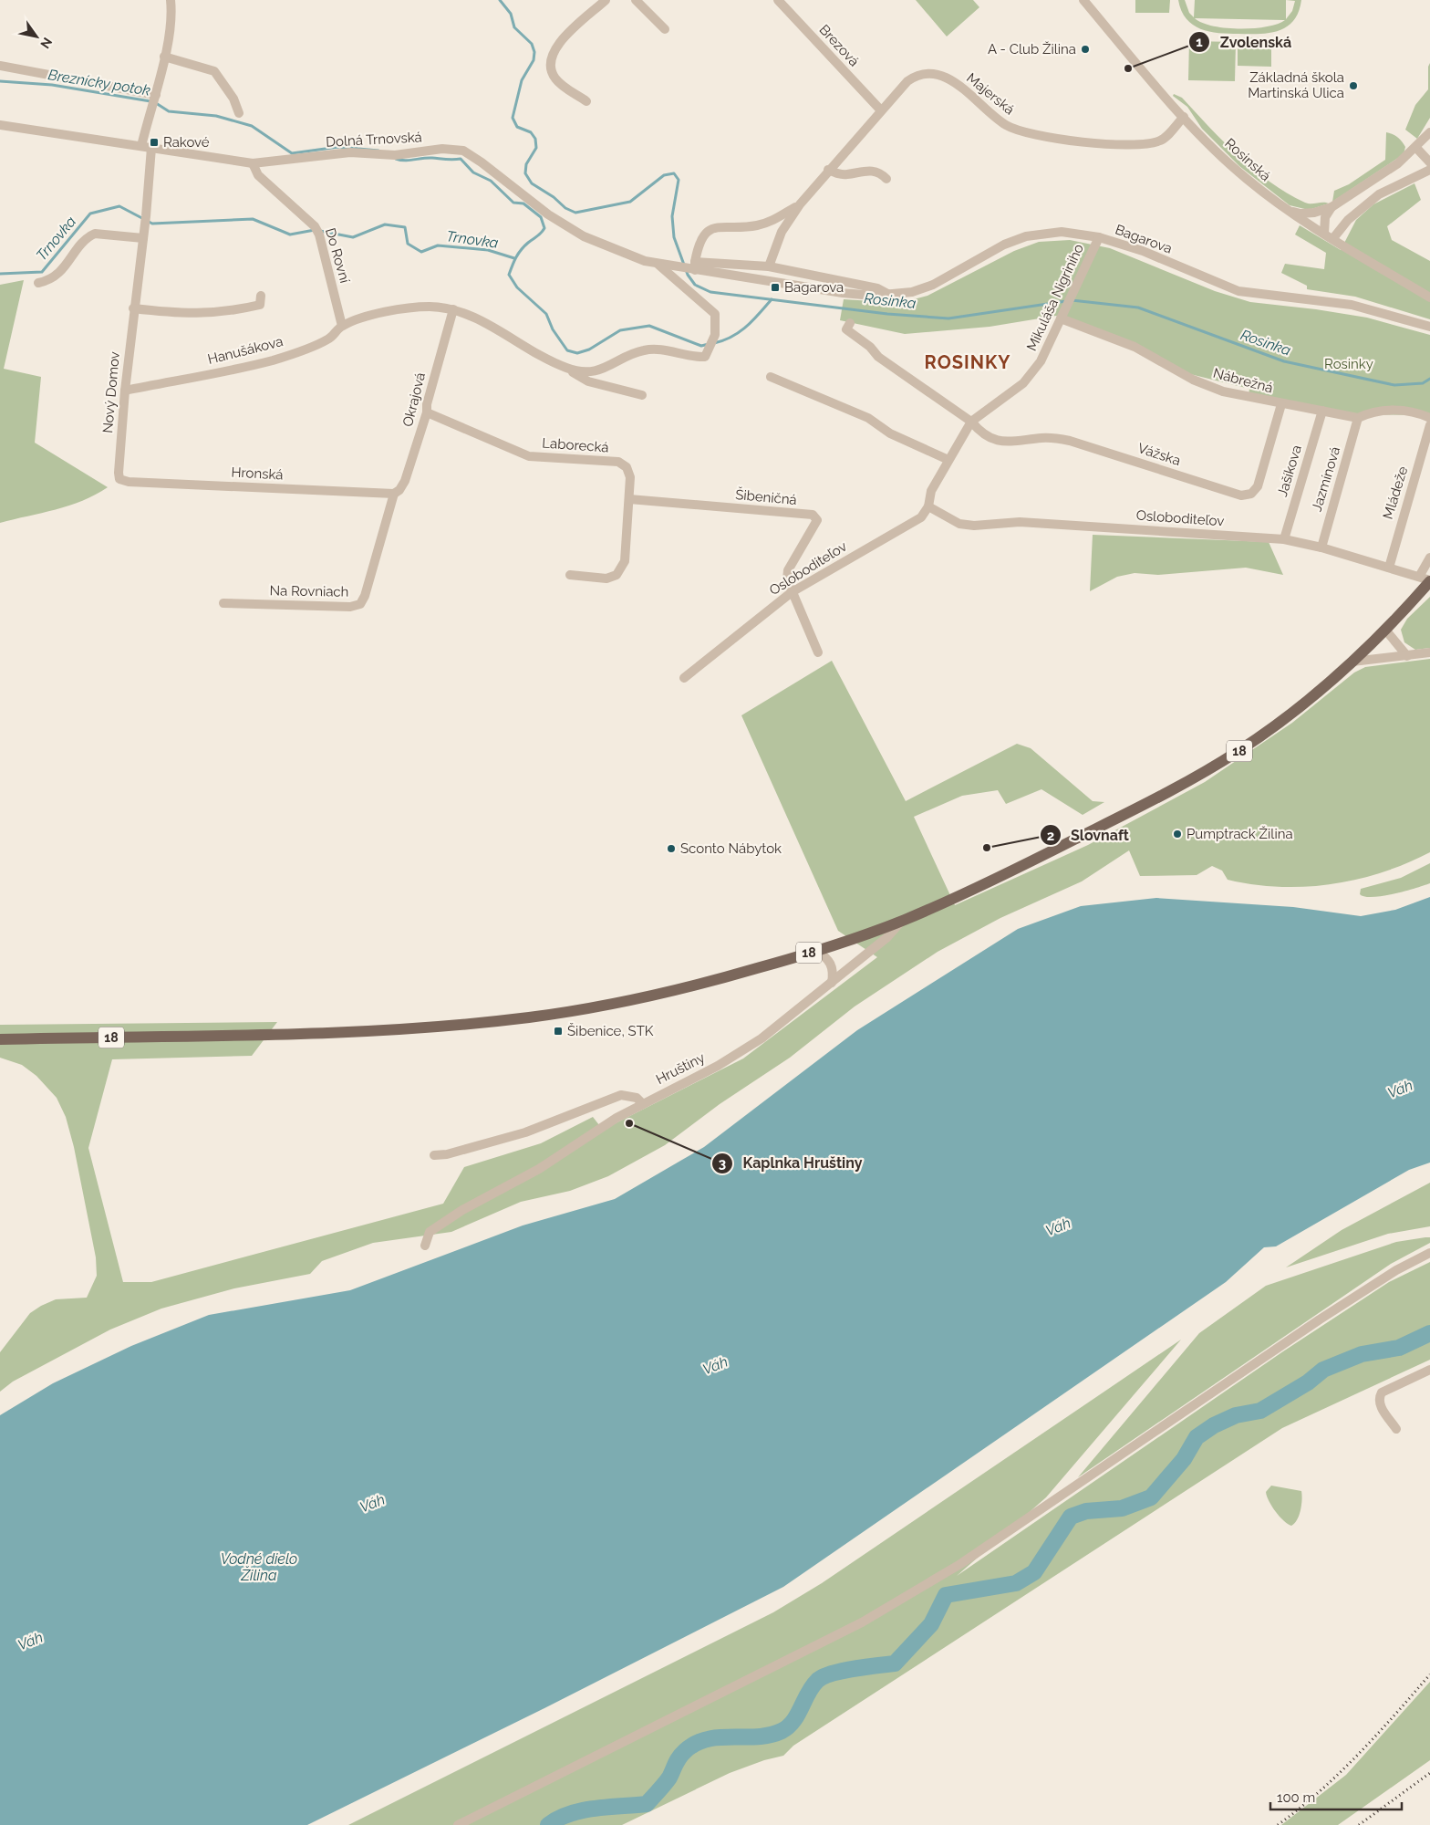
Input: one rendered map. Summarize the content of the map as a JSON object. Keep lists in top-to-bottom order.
{
  "streets": {
    "main road": ["18"],
    "street": [
      "Brezová",
      "Majerská",
      "Dolná Trnovská",
      "Rosinská",
      "Bagarova",
      "Do Rovní",
      "Mikuláša Nigriniho",
      "Hanušákova",
      "Nábrežná",
      "Nový Domov",
      "Okrajová",
      "Laborecká",
      "Vážska",
      "Jašíkova",
      "Hronská",
      "Jazmínová",
      "Mládeže",
      "Šibeničná",
      "Osloboditeľov",
      "Na Rovniach",
      "Hruštiny"
    ]
  },
  "crossings": [
    ["Brezová", "Majerská"],
    ["Majerská", "Dolná Trnovská"],
    ["Majerská", "Rosinská"],
    ["Majerská", "Bagarova"],
    ["Dolná Trnovská", "Bagarova"],
    ["Dolná Trnovská", "Do Rovní"],
    ["Dolná Trnovská", "Hanušákova"],
    ["Dolná Trnovská", "Nový Domov"],
    ["Bagarova", "Mikuláša Nigriniho"],
    ["Do Rovní", "Hanušákova"],
    ["Mikuláša Nigriniho", "Nábrežná"],
    ["Mikuláša Nigriniho", "Vážska"],
    ["Mikuláša Nigriniho", "Osloboditeľov"],
    ["Hanušákova", "Nový Domov"],
    ["Hanušákova", "Okrajová"],
    ["Nábrežná", "Vážska"],
    ["Nábrežná", "Jašíkova"],
    ["Nábrežná", "Jazmínová"],
    ["Nový Domov", "Hronská"],
    ["Okrajová", "Laborecká"],
    ["Okrajová", "Hronská"],
    ["Okrajová", "Na Rovniach"],
    ["Laborecká", "Šibeničná"],
    ["Vážska", "Osloboditeľov"],
    ["Jašíkova", "Osloboditeľov"],
    ["Hronská", "Na Rovniach"],
    ["Jazmínová", "Osloboditeľov"],
    ["Mládeže", "Osloboditeľov"],
    ["Šibeničná", "Osloboditeľov"],
    ["Osloboditeľov", "18"],
    ["18", "Hruštiny"]
  ],
  "districts": ["ROSINKY"],
  "water": [
    "Breznícky potok",
    "Trnovka",
    "Rosinka",
    "Váh",
    "Vodné dielo Žilina"
  ],
  "parks": ["Rosinky"],
  "places": {
    "other": [
      "A - Club Žilina",
      "Zvolenská",
      "Základná škola Martinská Ulica",
      "Pumptrack Žilina",
      "Slovnaft",
      "Sconto Nábytok",
      "Kaplnka Hruštiny"
    ],
    "transit": ["Rakové", "Bagarova", "Šibenice, STK"]
  },
  "scale_bar": "100 m",
  "north": "bottom right"
}
